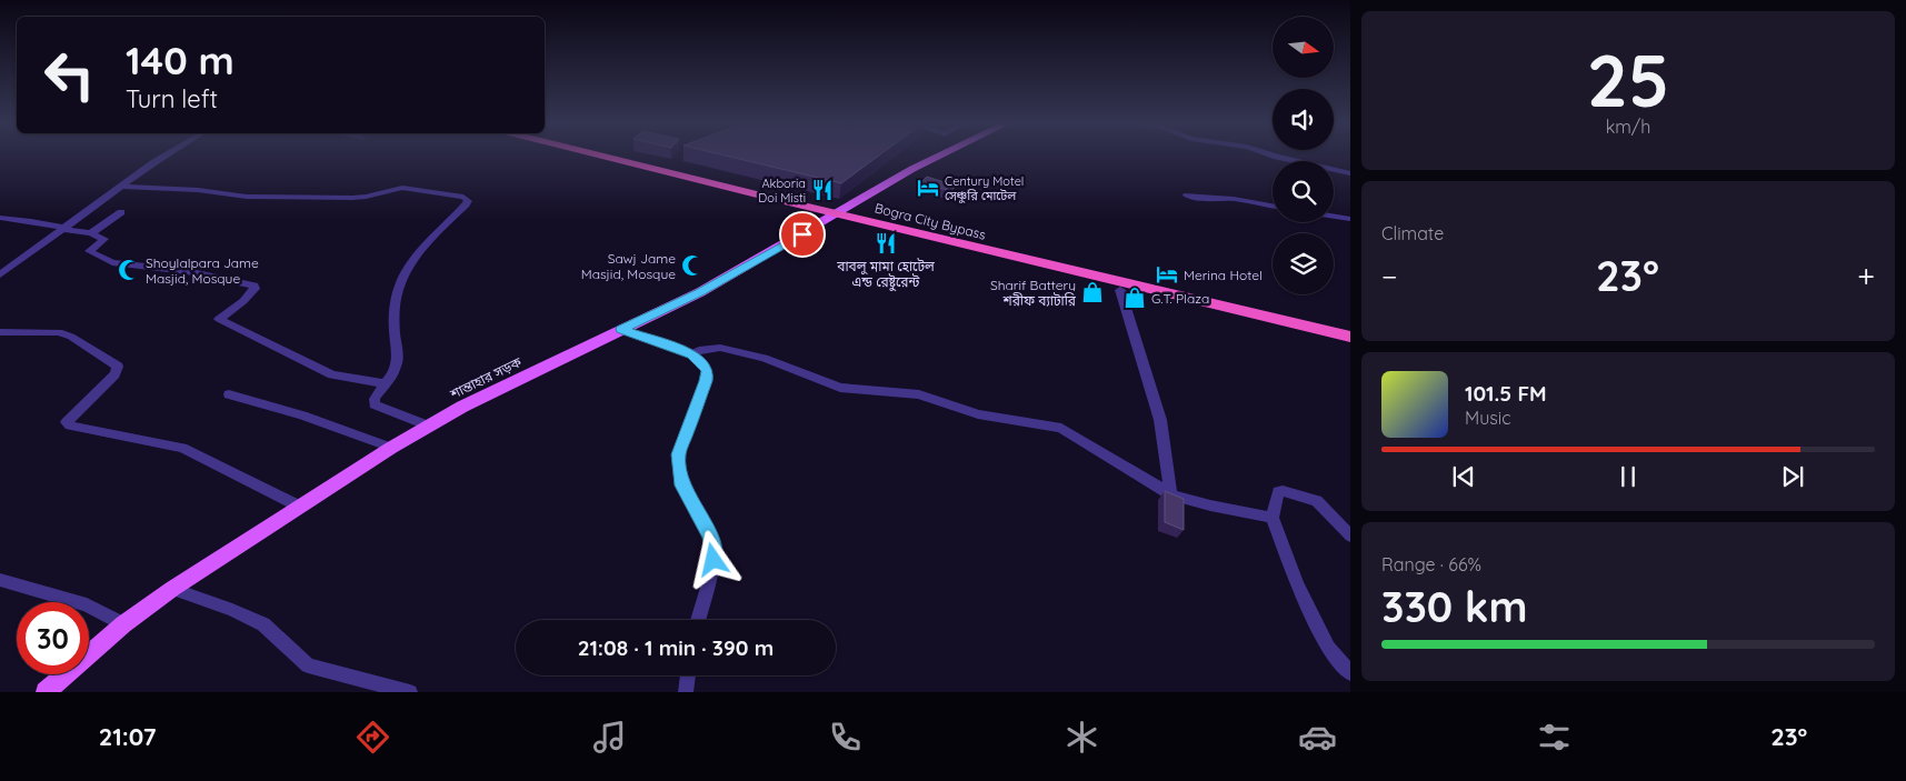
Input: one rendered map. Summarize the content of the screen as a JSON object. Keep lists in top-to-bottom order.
{
  "streets": {
    "highway": ["Bogra City Bypass"],
    "main road": ["শান্তাহার সড়ক"]
  },
  "places": {
    "hotel": ["Century Motel সেঞ্চুরি মোটেল", "Merina Hotel"],
    "restaurant": ["Akboria Doi Misti", "বাবলু মামা হোটেল এন্ড রেষ্টুরেন্ট"],
    "mosque": ["Sawj Jame Masjid, Mosque", "Shoylalpara Jame Masjid, Mosque"],
    "shop": ["Sharif Battery শরীফ ব্যাটারি", "G.T. Plaza"]
  },
  "north": "right",
  "page": {
    "tile": [
      ["25", "km/h"],
      "Climate",
      ["Range · 66%", "330 km"]
    ],
    "turn": ["140 m", "Turn left"],
    "heat": ["−", "23°", "+"],
    "song": ["101.5 FM", "Music"],
    "limit": "30",
    "trip": "21:08 · 1 min · 390 m",
    "tabs": ["21:07", "23°"]
  }
}
